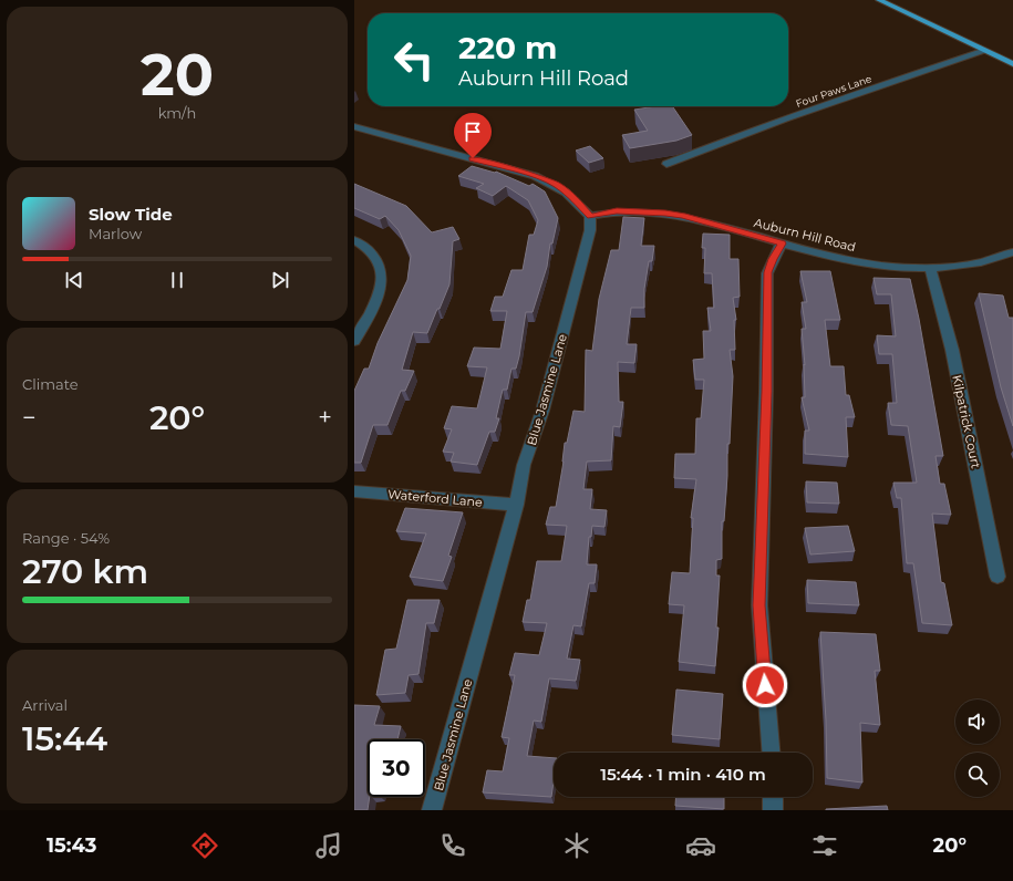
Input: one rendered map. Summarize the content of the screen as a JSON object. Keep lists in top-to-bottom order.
{
  "streets": {
    "street": [
      "Four Paws Lane",
      "Auburn Hill Road",
      "Blue Jasmine Lane",
      "Kilpatrick Court",
      "Waterford Lane"
    ]
  },
  "crossings": [
    ["Auburn Hill Road", "Blue Jasmine Lane"],
    ["Auburn Hill Road", "Kilpatrick Court"],
    ["Blue Jasmine Lane", "Waterford Lane"]
  ],
  "page": {
    "tile": [
      ["20", "km/h"],
      "Climate",
      ["Range · 54%", "270 km"],
      ["Arrival", "15:44"]
    ],
    "turn": ["220 m", "Auburn Hill Road"],
    "song": ["Slow Tide", "Marlow"],
    "heat": ["−", "20°", "+"],
    "limit": "30",
    "trip": "15:44 · 1 min · 410 m",
    "tabs": ["15:43", "20°"]
  }
}
